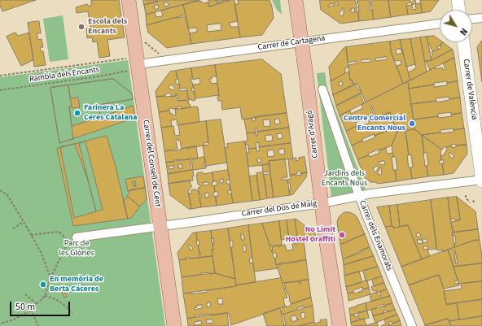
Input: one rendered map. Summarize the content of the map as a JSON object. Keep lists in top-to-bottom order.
{
  "streets": {
    "main road": ["Carrer de València", "Carrer d'Aragó", "Carrer del Consell de Cent"],
    "street": ["Carrer de Cartagena", "Carrer del Dos de Maig", "Carrer dels Enamorats"],
    "path": ["Rambla dels Encants"]
  },
  "crossings": [
    ["Carrer de Cartagena", "Rambla dels Encants"],
    ["Carrer de Cartagena", "Carrer d'Aragó"],
    ["Carrer de Cartagena", "Carrer del Consell de Cent"],
    ["Rambla dels Encants", "Carrer del Consell de Cent"],
    ["Carrer de València", "Carrer del Dos de Maig"],
    ["Carrer d'Aragó", "Carrer del Dos de Maig"],
    ["Carrer del Consell de Cent", "Carrer del Dos de Maig"],
    ["Carrer del Dos de Maig", "Carrer dels Enamorats"]
  ],
  "parks": ["Jardins dels Encants Nous", "Parc de les Glòries"],
  "places": [
    "Escola dels Encants",
    "Farinera La Ceres Catalana",
    "Centre Comercial Encants Nous",
    "No Limit Hostel Graffiti",
    "En memòria de Berta Cáceres"
  ],
  "scale_bar": "50 m",
  "north": "bottom right"
}
